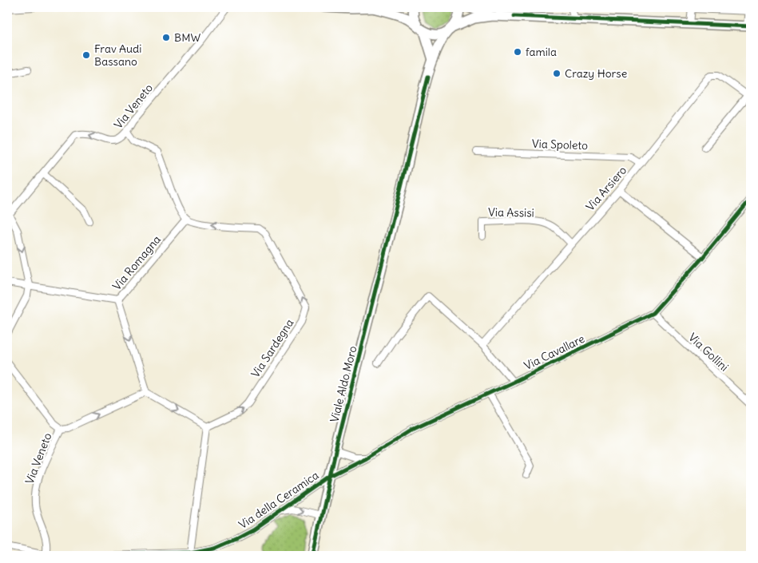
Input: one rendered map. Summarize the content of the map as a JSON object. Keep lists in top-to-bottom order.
{
  "streets": {
    "main road": ["Viale Aldo Moro"],
    "street": [
      "Via Veneto",
      "Via Spoleto",
      "Via Arsiero",
      "Via Assisi",
      "Via Romagna",
      "Via Sardegna",
      "Via Cavallare",
      "Via Gollini",
      "Via della Ceramica"
    ]
  },
  "crossings": [
    ["Via Spoleto", "Via Arsiero"],
    ["Via Arsiero", "Via Assisi"],
    ["Via Romagna", "Via Sardegna"],
    ["Via Cavallare", "Via Gollini"],
    ["Via Cavallare", "Viale Aldo Moro"],
    ["Via Cavallare", "Via della Ceramica"],
    ["Viale Aldo Moro", "Via della Ceramica"]
  ],
  "one_way": ["Via Romagna"],
  "places": [
    "BMW",
    "famila",
    "Frav Audi Bassano",
    "Crazy Horse"
  ]
}
